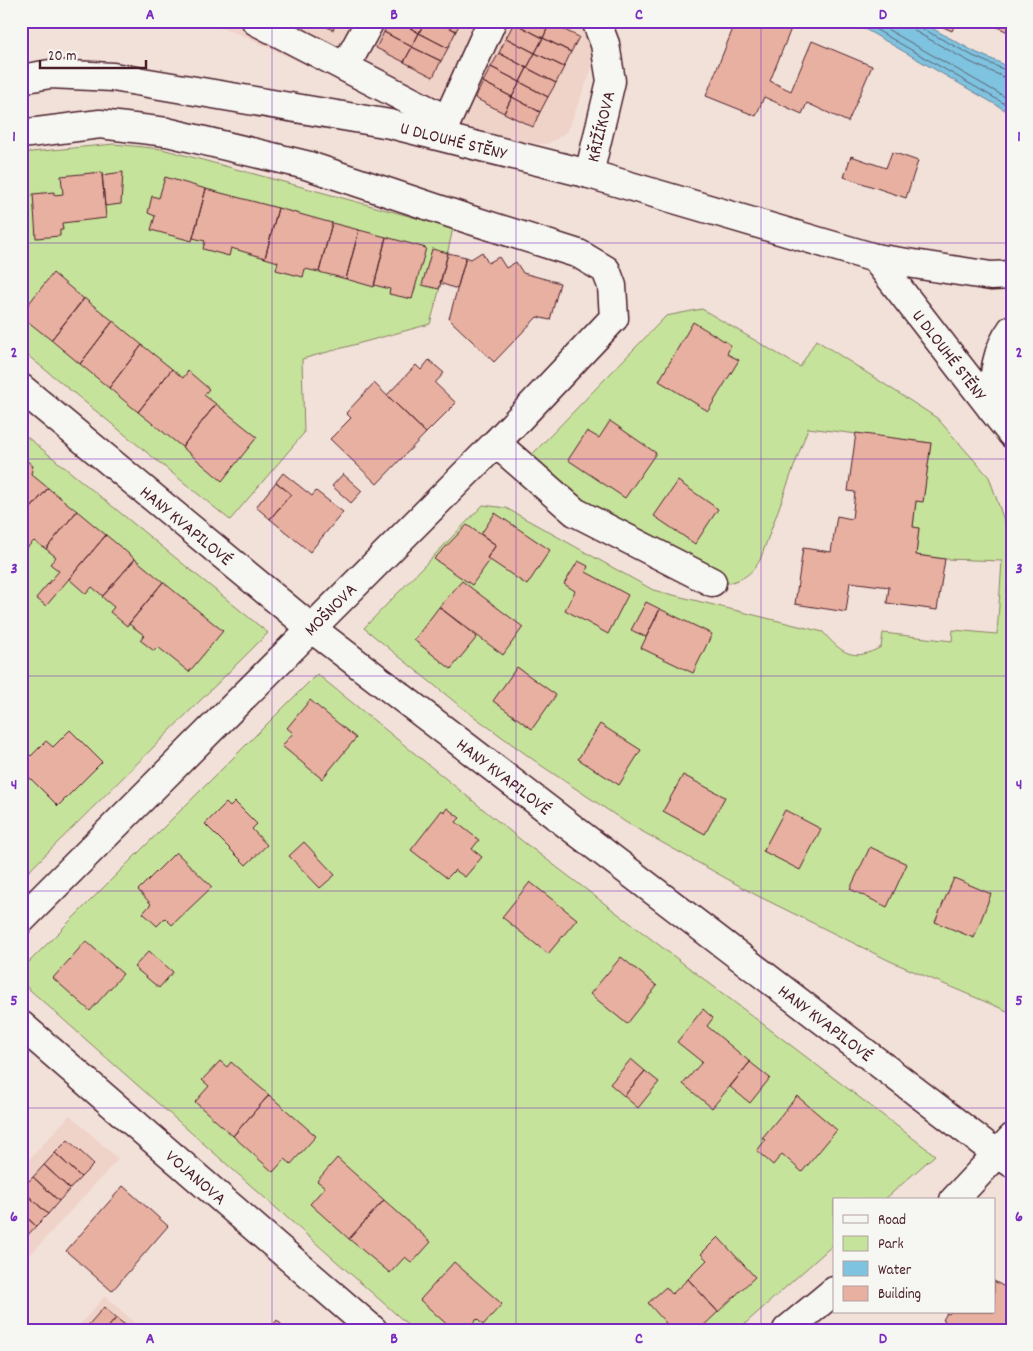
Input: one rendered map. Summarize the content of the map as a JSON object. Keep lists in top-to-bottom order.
{
  "streets": {
    "street": [
      "KŘIŽÍKOVA",
      "U DLOUHÉ STĚNY",
      "HANY KVAPILOVÉ",
      "MOŠNOVA",
      "VOJANOVA"
    ]
  },
  "crossings": [
    ["KŘIŽÍKOVA", "U DLOUHÉ STĚNY"],
    ["HANY KVAPILOVÉ", "MOŠNOVA"]
  ],
  "legend": [
    "Road",
    "Park",
    "Water",
    "Building"
  ],
  "scale_bar": "20 m",
  "grid": {
    "columns": [
      "A",
      "B",
      "C",
      "D"
    ],
    "rows": [
      "1",
      "2",
      "3",
      "4",
      "5",
      "6"
    ]
  }
}
